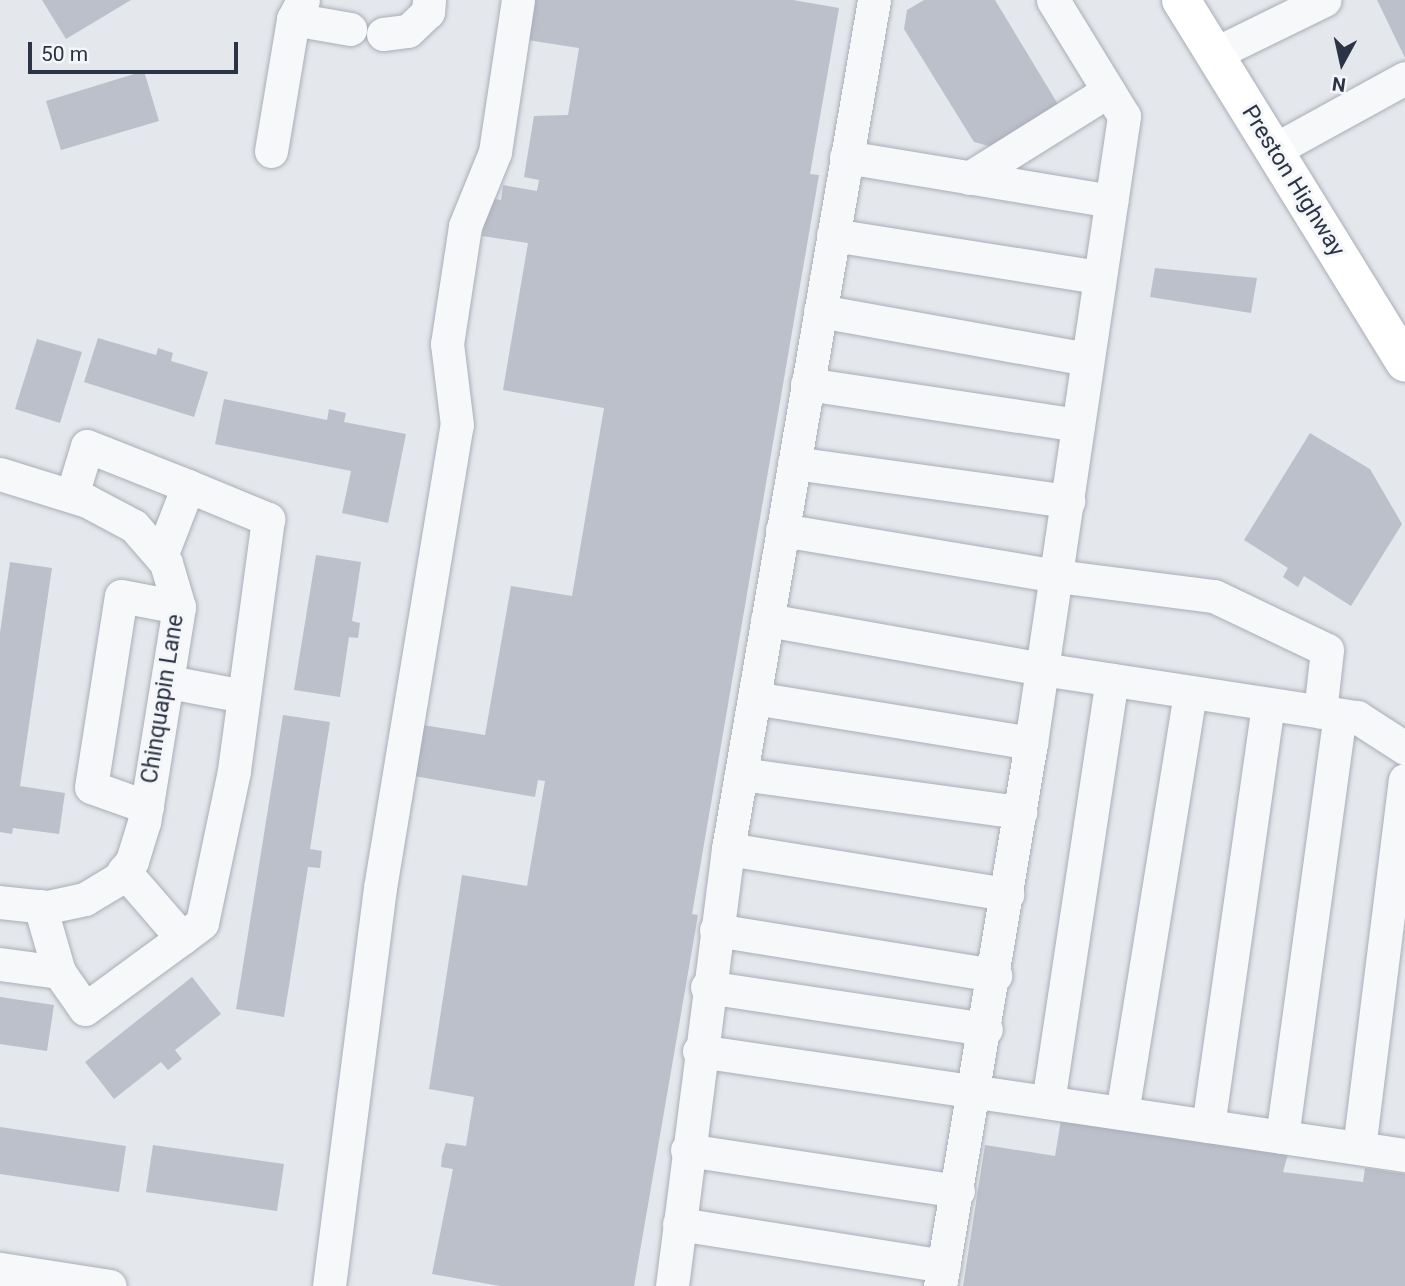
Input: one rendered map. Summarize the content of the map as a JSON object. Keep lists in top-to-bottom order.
{
  "streets": {
    "main road": ["Preston Highway"],
    "street": ["Chinquapin Lane"]
  },
  "scale_bar": "50 m",
  "north": "bottom"
}
